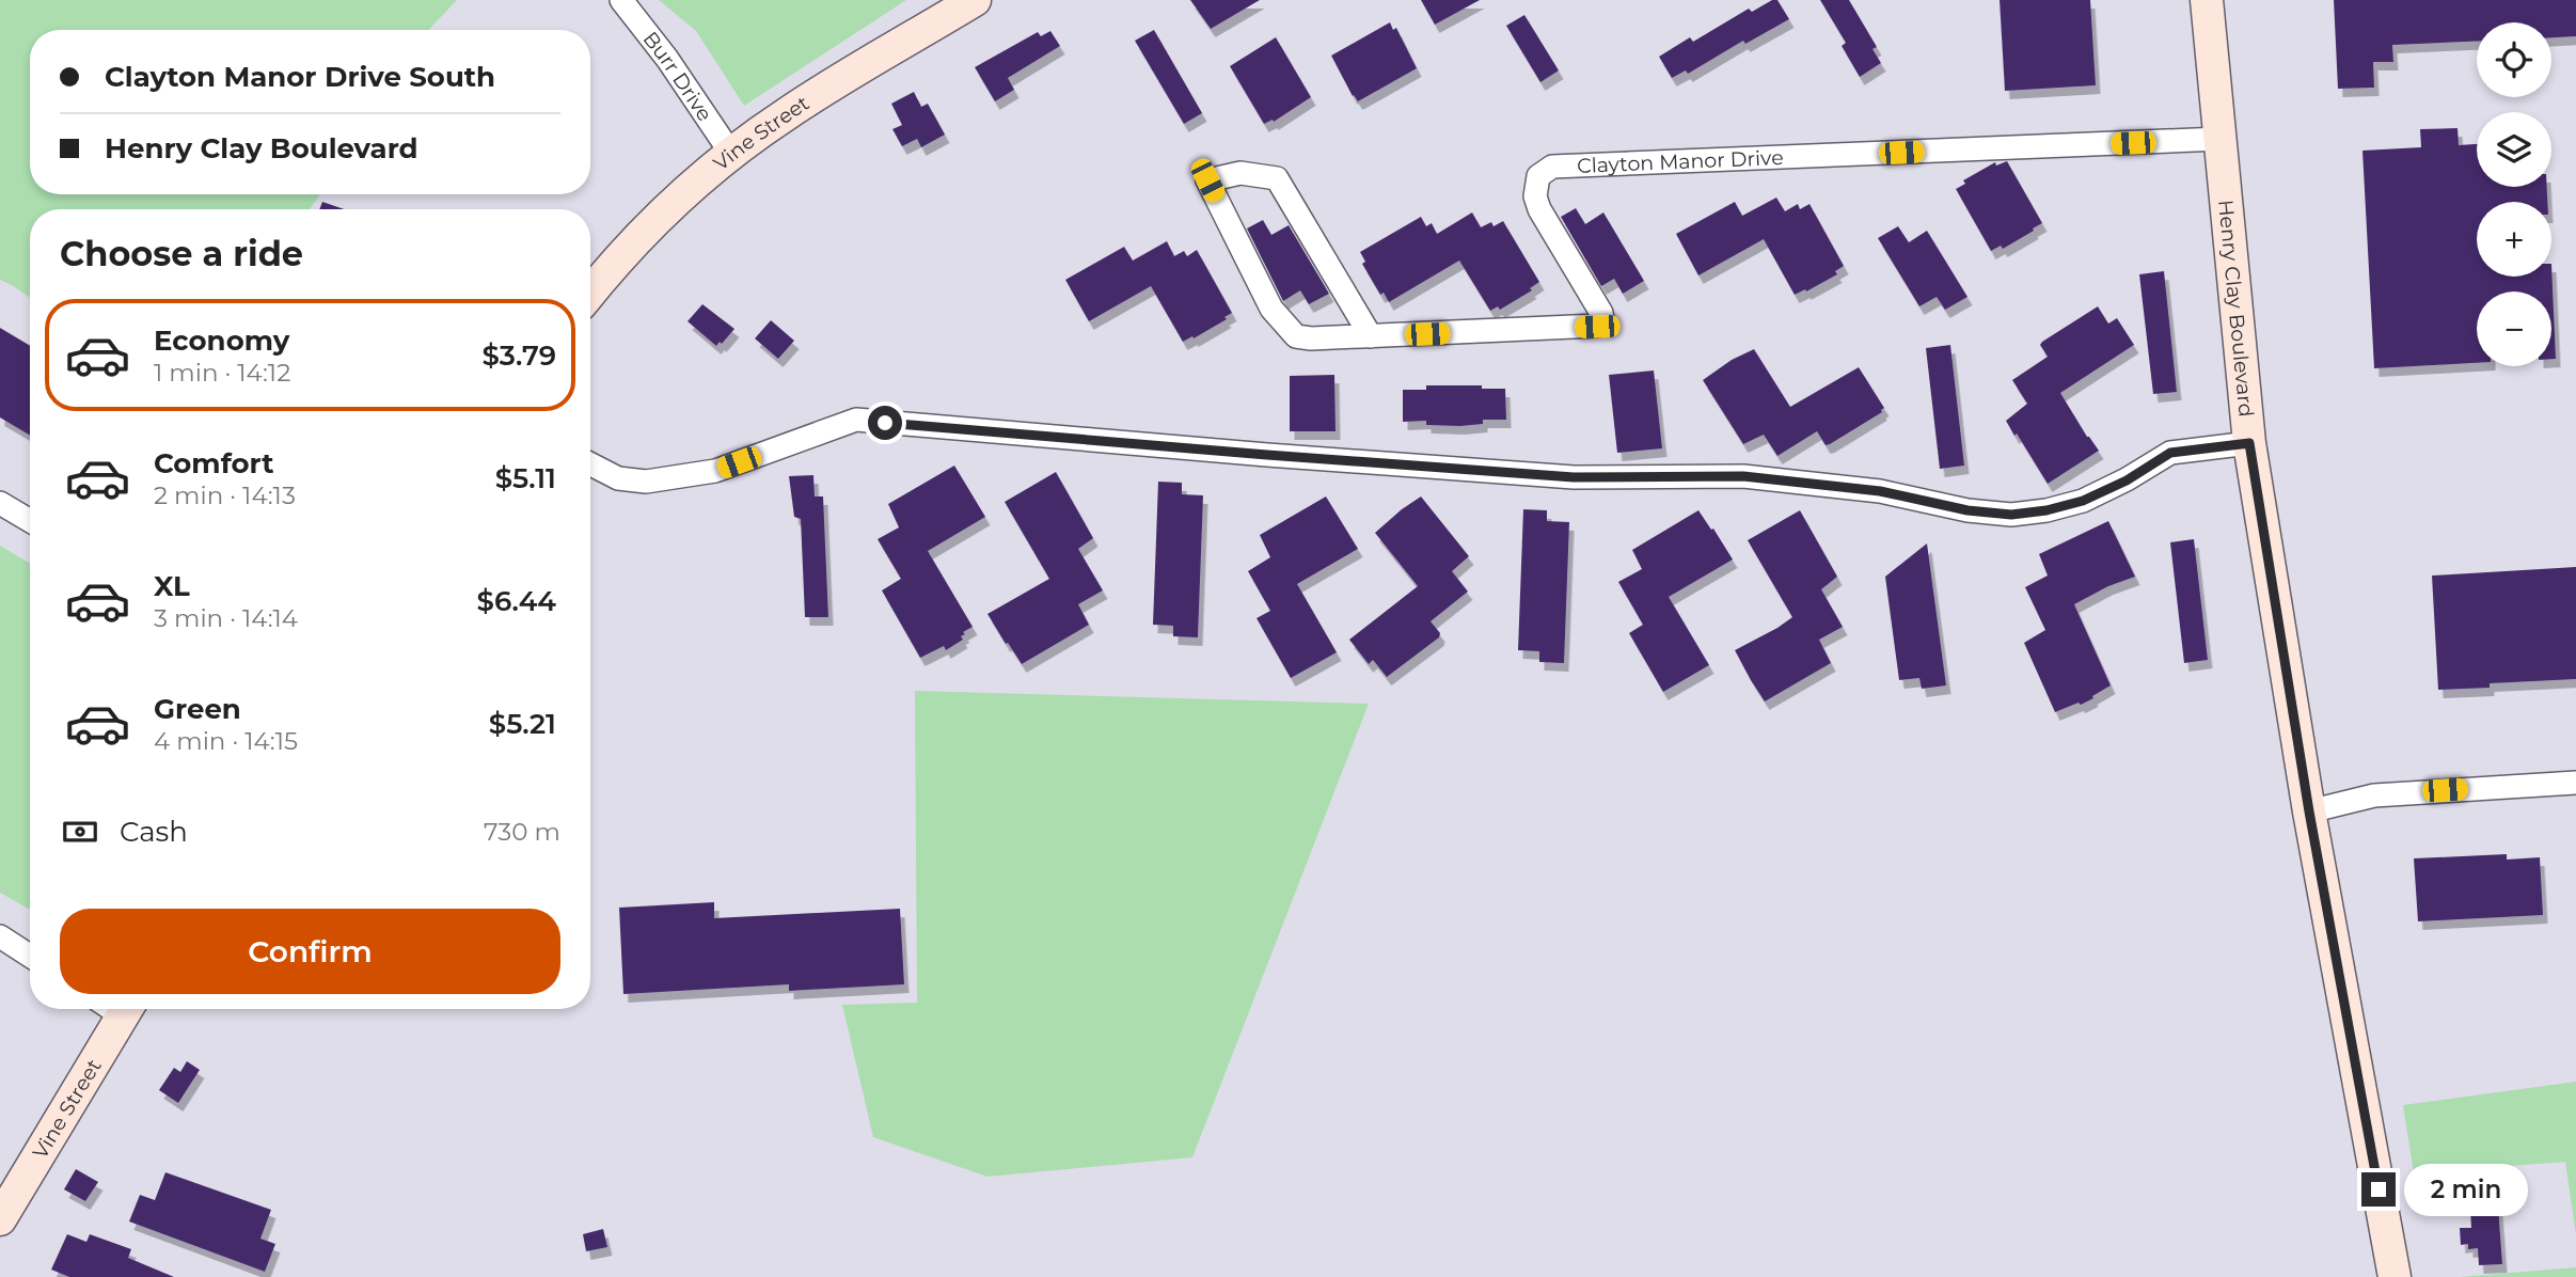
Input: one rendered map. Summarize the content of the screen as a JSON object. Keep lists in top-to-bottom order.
{
  "streets": {
    "main road": ["Vine Street", "Henry Clay Boulevard"],
    "street": ["Burr Drive", "Clayton Manor Drive"]
  },
  "crossings": [
    ["Burr Drive", "Vine Street"],
    ["Clayton Manor Drive", "Henry Clay Boulevard"]
  ],
  "page": {
    "map_buttons": ["+", "−"],
    "banner": ["Clayton Manor Drive South", "Henry Clay Boulevard"],
    "heading": "Choose a ride",
    "list": [
      {
        "name": "Economy",
        "note": "1 min · 14:12",
        "value": "$3.79"
      },
      {
        "name": "Comfort",
        "note": "2 min · 14:13",
        "value": "$5.11"
      },
      {
        "name": "XL",
        "note": "3 min · 14:14",
        "value": "$6.44"
      },
      {
        "name": "Green",
        "note": "4 min · 14:15",
        "value": "$5.21"
      }
    ],
    "pay": ["Cash", "730 m"],
    "buttons": "Confirm",
    "bubble": "2 min"
  }
}
